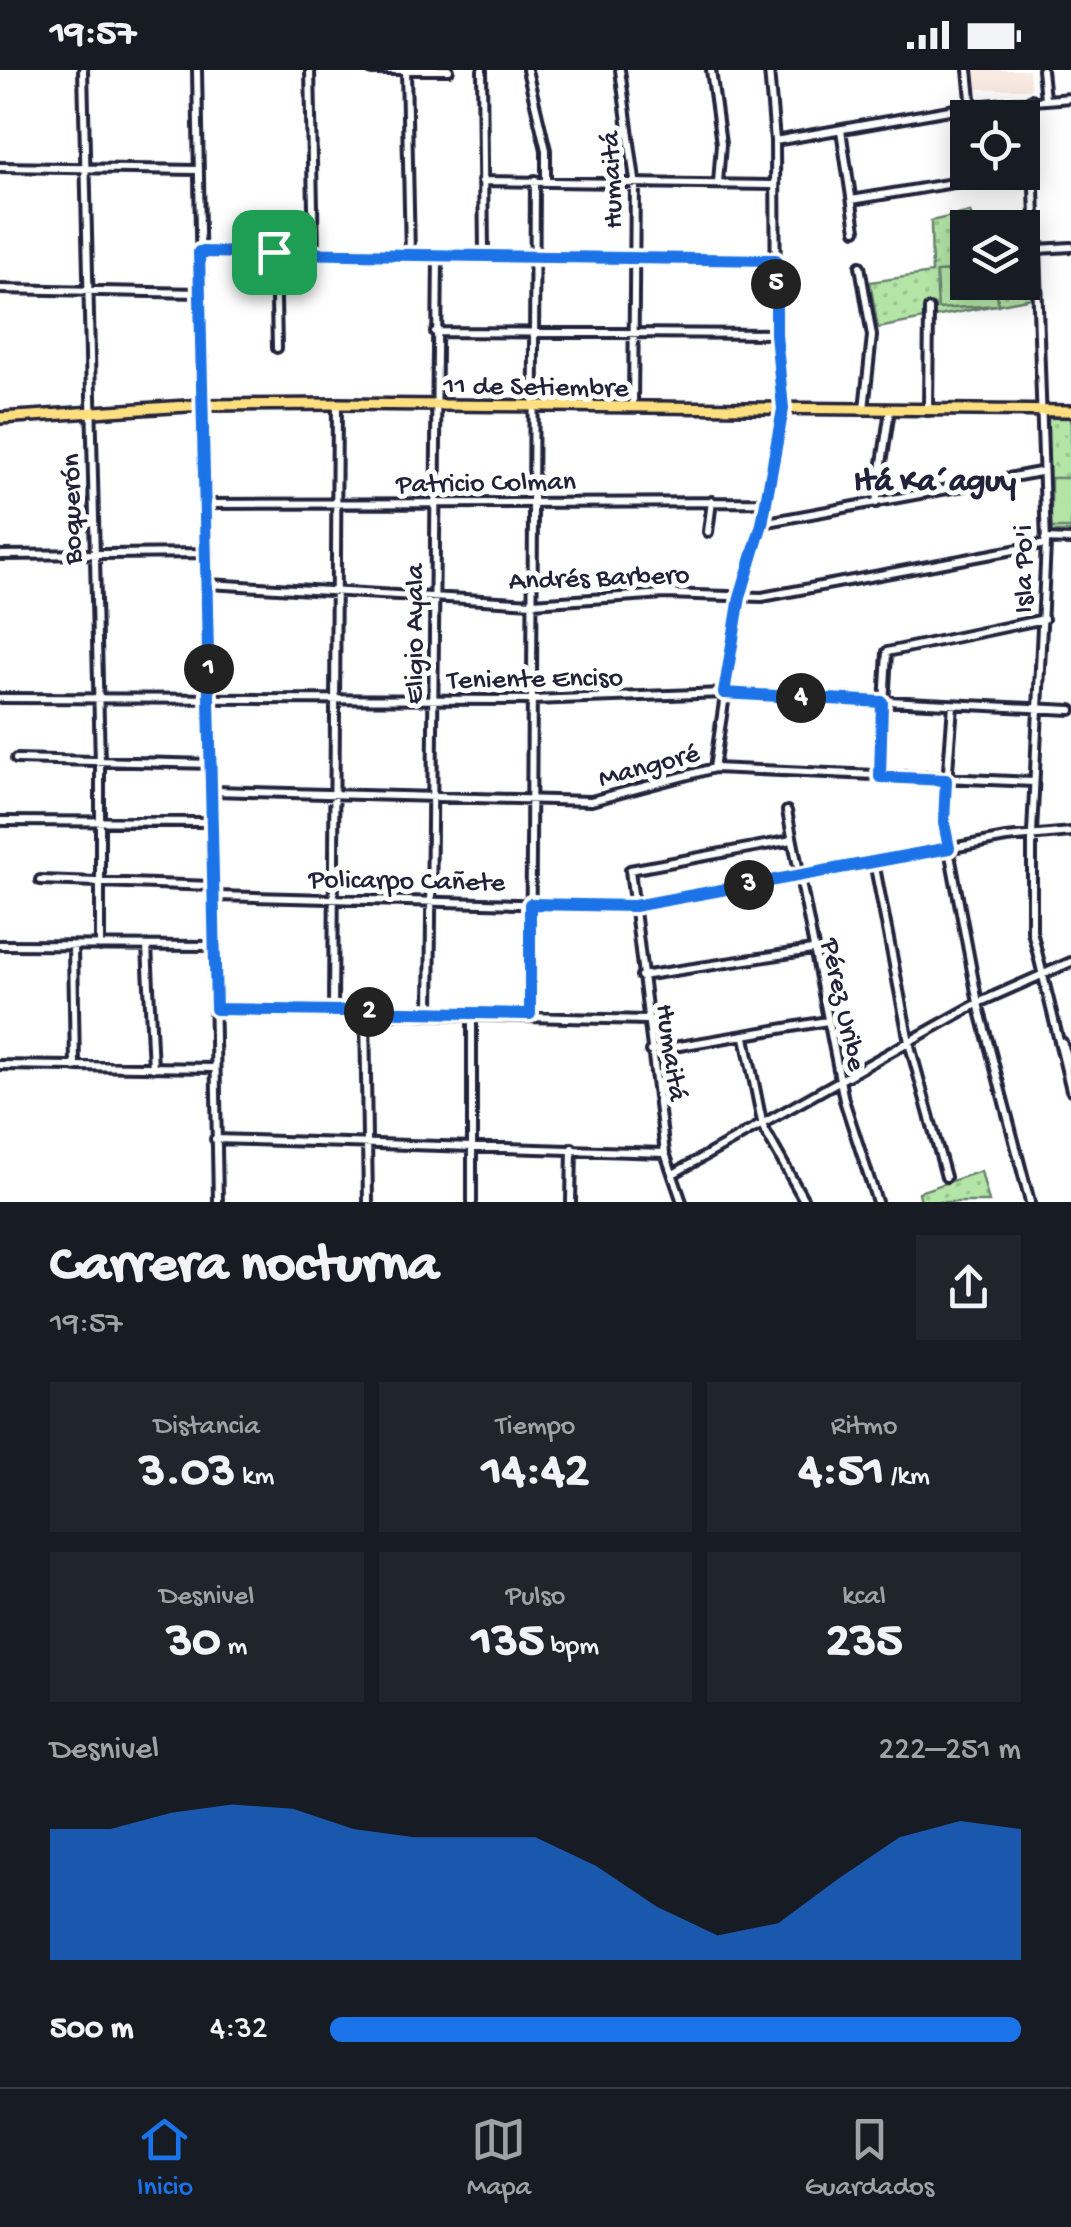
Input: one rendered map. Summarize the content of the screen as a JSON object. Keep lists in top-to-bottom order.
{
  "streets": {
    "main road": ["11 de Setiembre"],
    "street": [
      "Humaitá",
      "Patricio Colman",
      "Boquerón",
      "Isla Po'i",
      "Andrés Barbero",
      "Eligio Ayala",
      "Teniente Enciso",
      "Mangoré",
      "Policarpo Cañete",
      "Pérez Uribe"
    ]
  },
  "crossings": [
    ["Humaitá", "11 de Setiembre"],
    ["Humaitá", "Policarpo Cañete"],
    ["Humaitá", "Pérez Uribe"],
    ["11 de Setiembre", "Boquerón"],
    ["11 de Setiembre", "Isla Po'i"],
    ["11 de Setiembre", "Eligio Ayala"],
    ["Patricio Colman", "Eligio Ayala"],
    ["Boquerón", "Teniente Enciso"],
    ["Isla Po'i", "Andrés Barbero"],
    ["Isla Po'i", "Teniente Enciso"],
    ["Isla Po'i", "Mangoré"],
    ["Isla Po'i", "Policarpo Cañete"],
    ["Andrés Barbero", "Eligio Ayala"],
    ["Eligio Ayala", "Teniente Enciso"],
    ["Eligio Ayala", "Mangoré"],
    ["Eligio Ayala", "Policarpo Cañete"],
    ["Policarpo Cañete", "Pérez Uribe"]
  ],
  "districts": ["Itá Ka´aguy"],
  "page": {
    "status": "19:57",
    "pins": [
      "5",
      "1",
      "4",
      "3",
      "2"
    ],
    "heading": ["Carrera nocturna", "19:57"],
    "stats": [
      ["Distancia", "3.03 km"],
      ["Tiempo", "14:42"],
      ["Ritmo", "4:51 /km"],
      ["Desnivel", "30 m"],
      ["Pulso", "135 bpm"],
      ["kcal", "235"]
    ],
    "chart": ["Desnivel", "222–251 m"],
    "list": [
      {
        "name": "500 m",
        "note": "4:32"
      }
    ],
    "tabs": ["Inicio", "Mapa", "Guardados"]
  }
}
